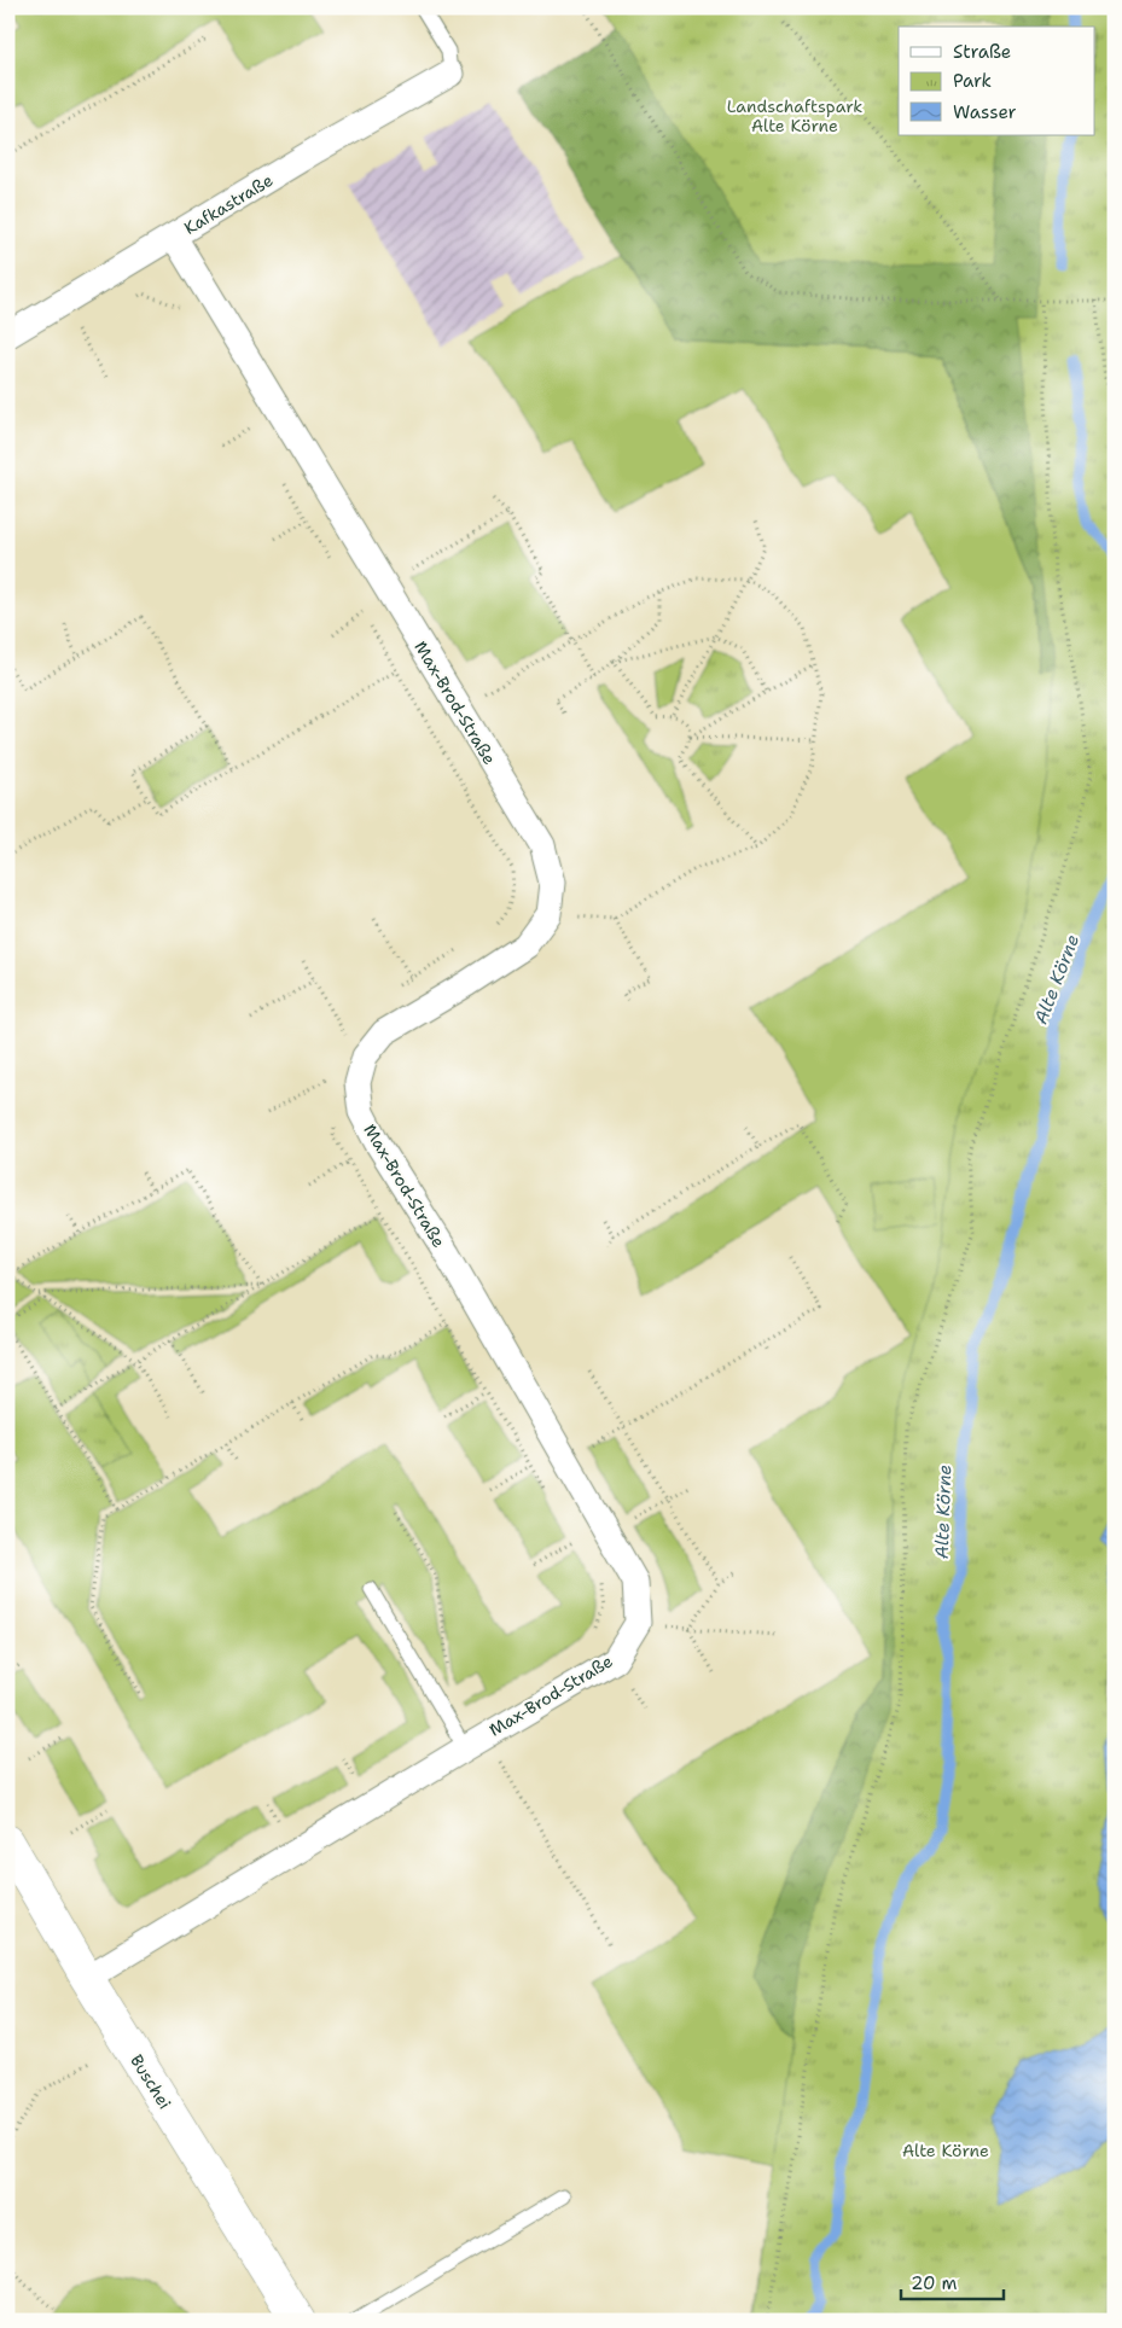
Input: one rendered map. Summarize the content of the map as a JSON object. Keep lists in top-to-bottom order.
{
  "streets": {
    "street": ["Kafkastraße", "Max-Brod-Straße", "Buschei"]
  },
  "crossings": [
    ["Kafkastraße", "Max-Brod-Straße"],
    ["Max-Brod-Straße", "Buschei"]
  ],
  "water": ["Alte Körne"],
  "parks": ["Landschaftspark Alte Körne", "Alte Körne"],
  "legend": ["Straße", "Park", "Wasser"],
  "scale_bar": "20 m"
}
